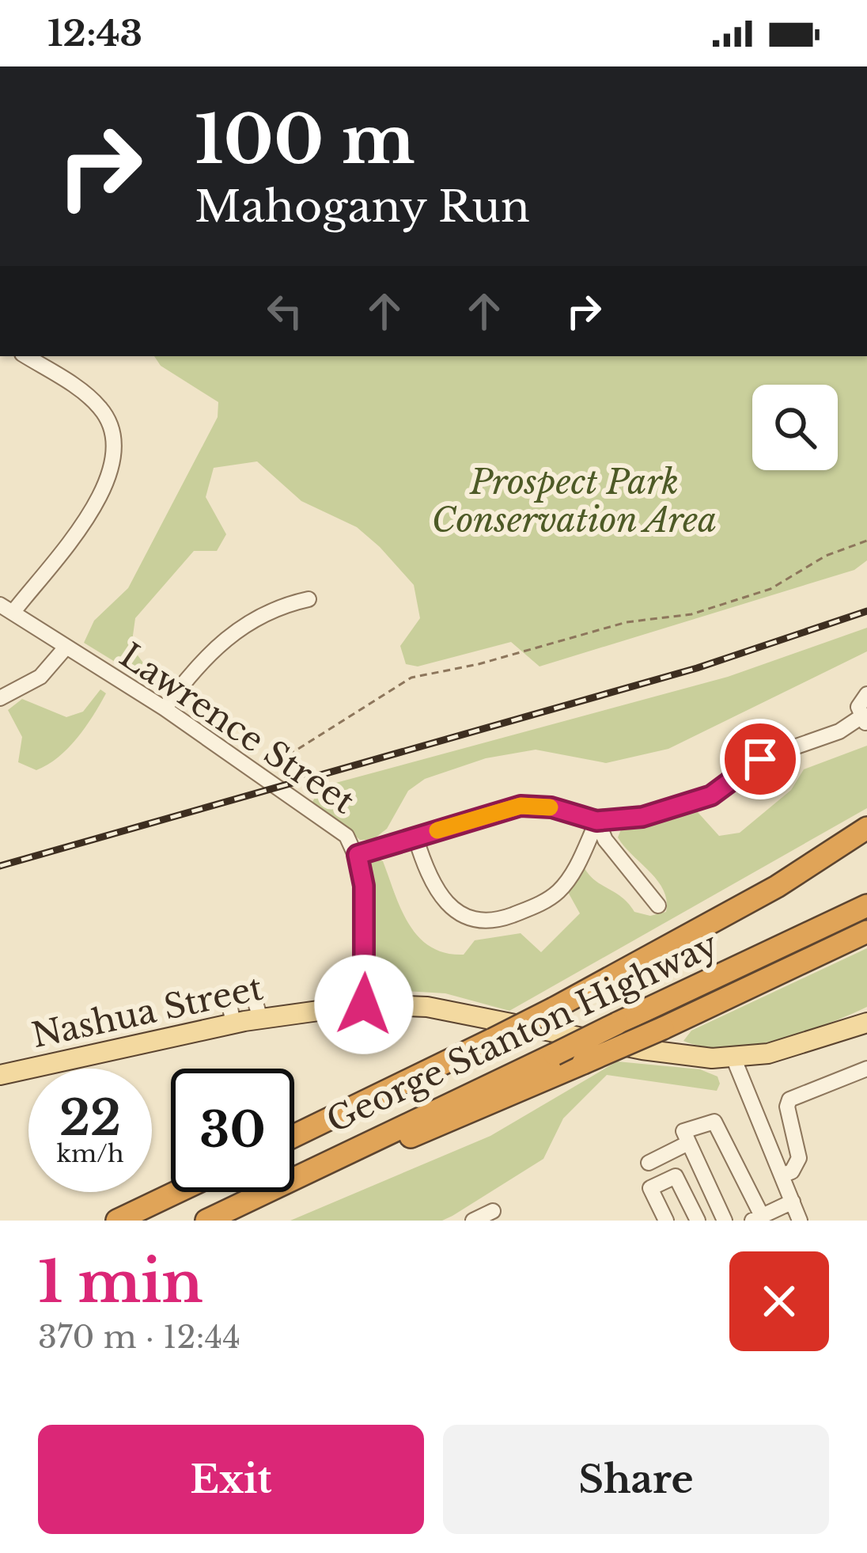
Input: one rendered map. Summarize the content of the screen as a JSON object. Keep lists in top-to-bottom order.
{
  "streets": {
    "highway": ["George Stanton Highway"],
    "main road": ["Nashua Street"],
    "street": ["Lawrence Street"]
  },
  "crossings": [
    ["Lawrence Street", "Nashua Street"]
  ],
  "parks": ["Prospect Park Conservation Area"],
  "page": {
    "status": "12:43",
    "turn": ["100 m", "Mahogany Run"],
    "speed": "22 km/h",
    "limit": "30",
    "heading": ["1 min", "370 m · 12:44"],
    "buttons": ["Exit", "Share"]
  }
}
